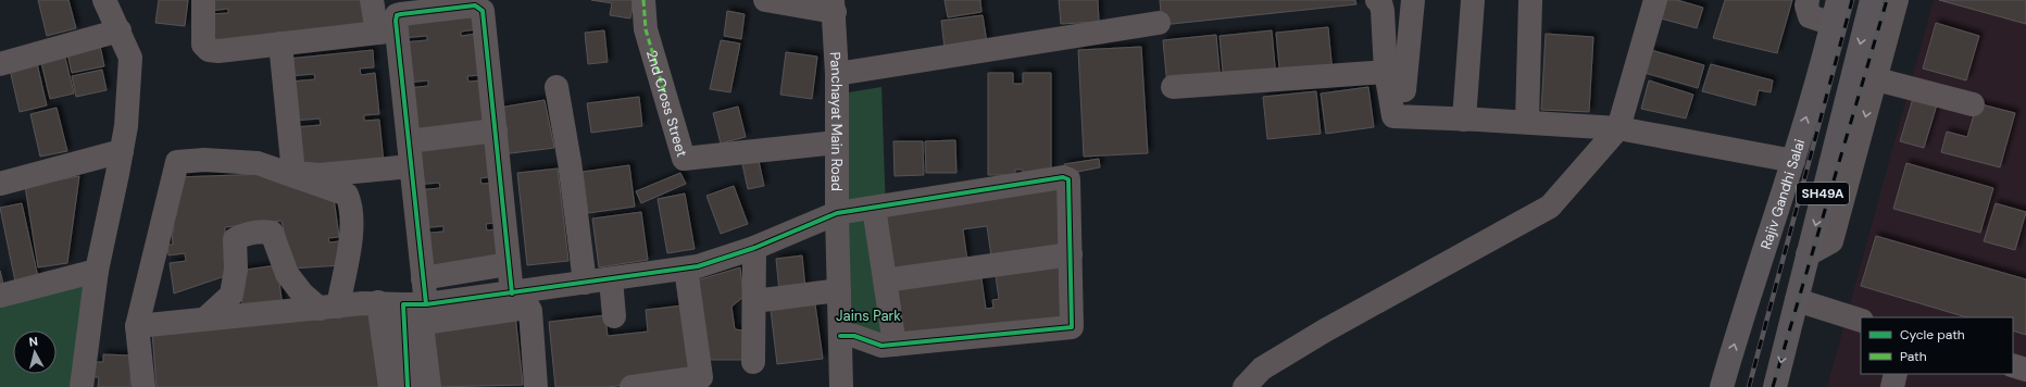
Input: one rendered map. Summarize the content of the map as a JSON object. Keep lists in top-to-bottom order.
{
  "streets": {
    "main road": ["Rajiv Gandhi Salai", "SH49A"],
    "street": ["2nd Cross Street", "Panchayat Main Road"]
  },
  "crossings": [
    ["2nd Cross Street", "Panchayat Main Road"]
  ],
  "parks": ["Jains Park"],
  "legend": ["Cycle path", "Path"],
  "north": "top"
}
